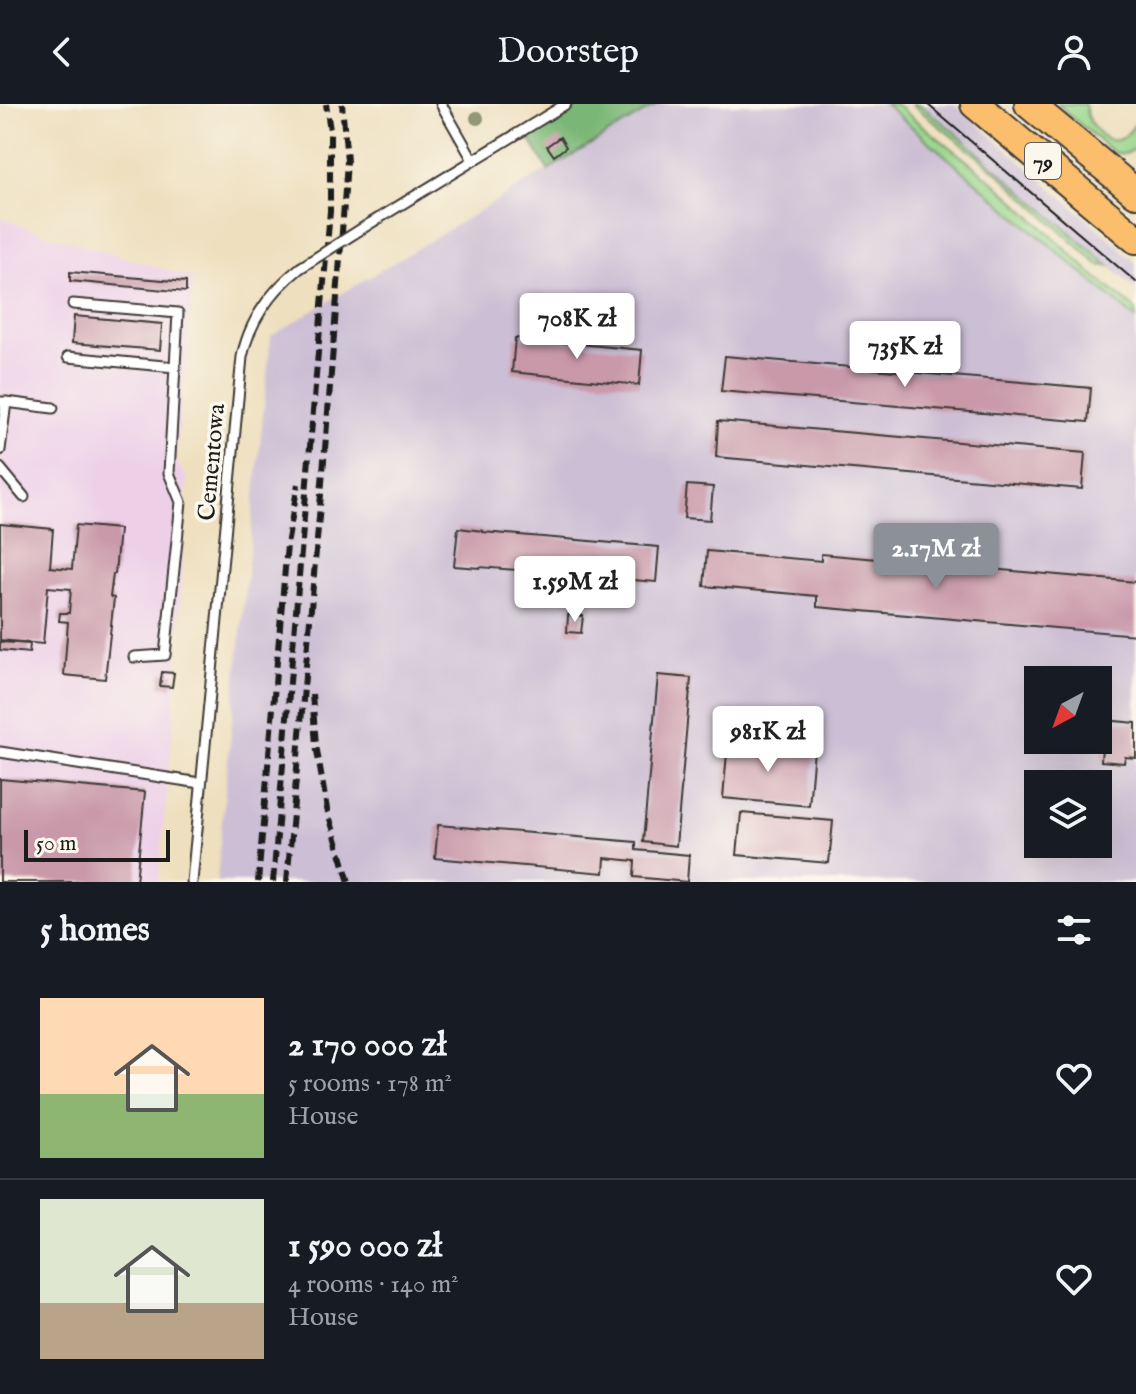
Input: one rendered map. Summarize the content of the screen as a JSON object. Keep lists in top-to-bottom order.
{
  "streets": {
    "main road": ["79"],
    "lane": ["Cementowa"]
  },
  "scale_bar": "50 m",
  "north": "bottom left",
  "page": {
    "header": "Doorstep",
    "price": [
      "708K zł",
      "735K zł",
      "2.17M zł",
      "1.59M zł",
      "981K zł"
    ],
    "scale": "50 m",
    "heading": "5 homes",
    "list": [
      {
        "name": "2 170 000 zł",
        "note": "5 rooms · 178 m² · House"
      },
      {
        "name": "1 590 000 zł",
        "note": "4 rooms · 140 m² · House"
      }
    ]
  }
}
